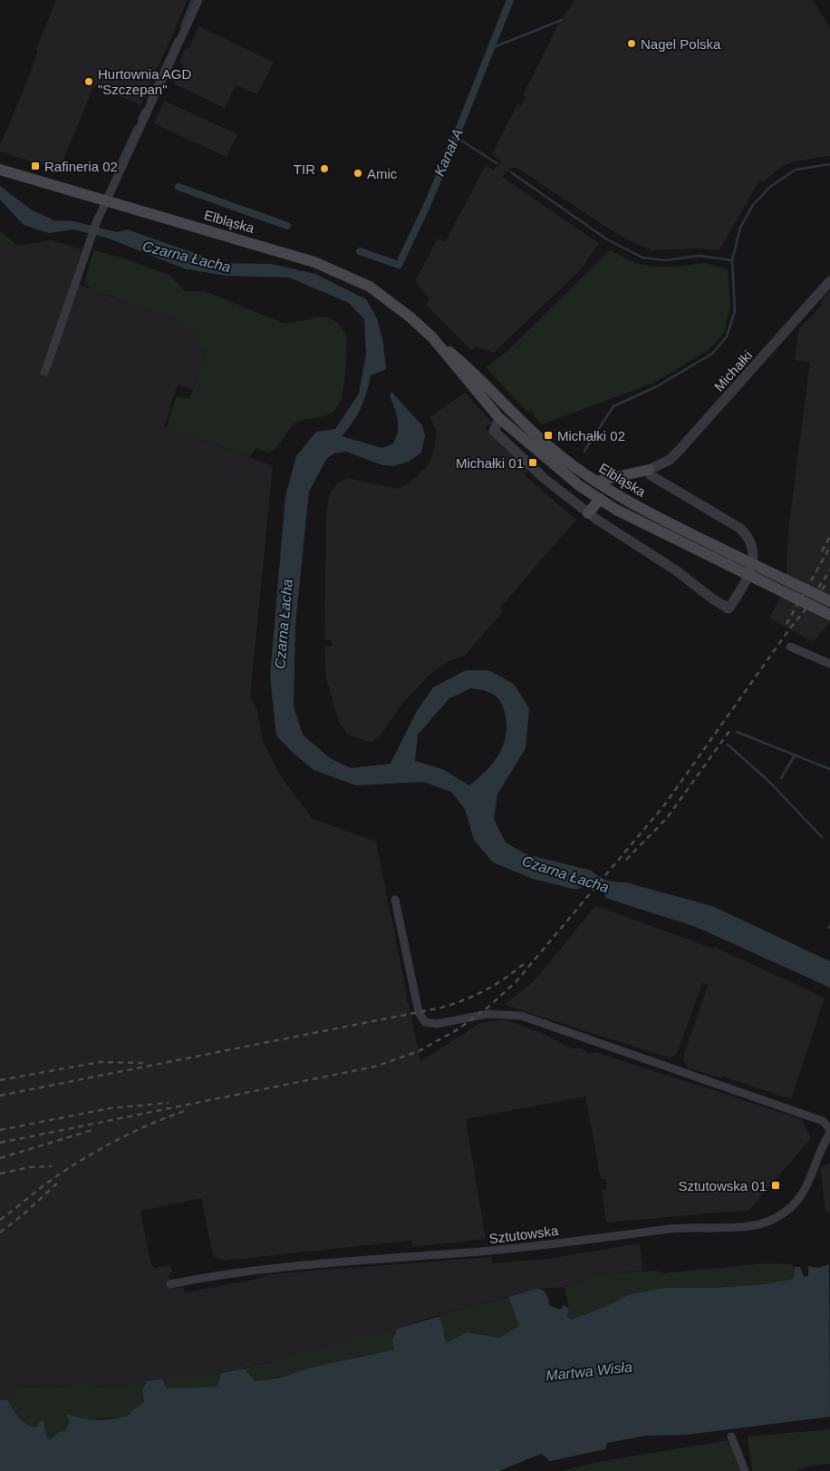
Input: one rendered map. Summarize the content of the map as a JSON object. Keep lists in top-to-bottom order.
{
  "streets": {
    "main road": ["Elbląska"],
    "street": ["Michałki", "Sztutowska"]
  },
  "water": ["Kanał A", "Czarna Łacha", "Martwa Wisła"],
  "places": {
    "other": [
      "Nagel Polska",
      "Hurtownia AGD \"Szczepan\"",
      "TIR",
      "Amic"
    ],
    "transit": [
      "Rafineria 02",
      "Michałki 02",
      "Michałki 01",
      "Sztutowska 01"
    ]
  }
}
